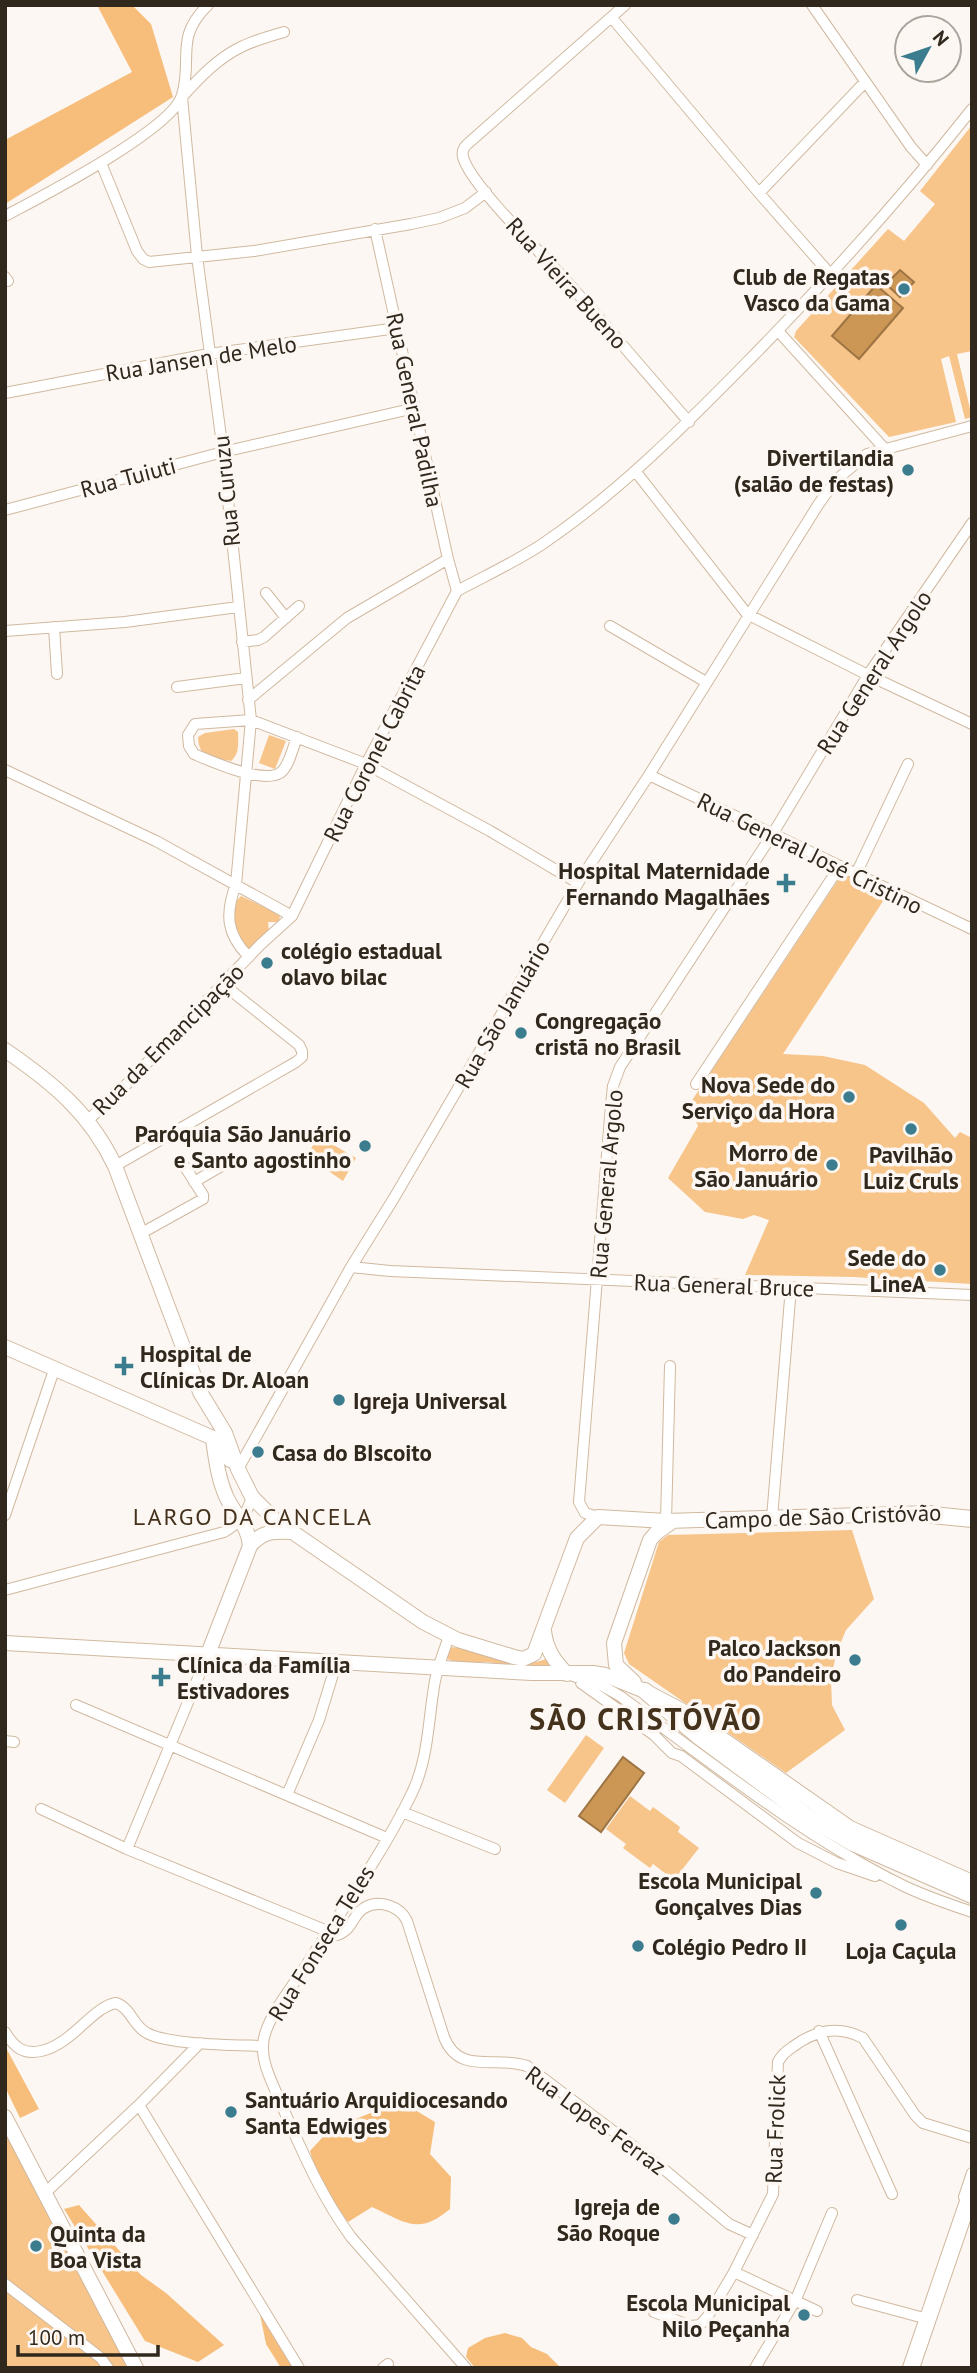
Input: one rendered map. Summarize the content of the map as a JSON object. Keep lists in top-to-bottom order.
{
  "streets": {
    "main road": ["Campo de São Cristóvão"],
    "street": [
      "Rua Vieira Bueno",
      "Rua Jansen de Melo",
      "Rua General Padilha",
      "Rua Tuiuti",
      "Rua Curuzu",
      "Rua General Argolo",
      "Rua Coronel Cabrita",
      "Rua General José Cristino",
      "Rua São Januário",
      "Rua da Emancipação",
      "Rua General Bruce",
      "Rua Fonseca Teles",
      "Rua Lopes Ferraz",
      "Rua Frolick"
    ]
  },
  "crossings": [
    ["Rua Jansen de Melo", "Rua General Padilha"],
    ["Rua Jansen de Melo", "Rua Curuzu"],
    ["Rua General Padilha", "Rua Tuiuti"],
    ["Rua General Padilha", "Rua Coronel Cabrita"],
    ["Rua Tuiuti", "Rua Curuzu"],
    ["Rua Curuzu", "Rua da Emancipação"],
    ["Rua General Argolo", "Rua General José Cristino"],
    ["Rua General Argolo", "Rua General Bruce"],
    ["Rua General Argolo", "Campo de São Cristóvão"],
    ["Rua Coronel Cabrita", "Rua da Emancipação"],
    ["Rua General José Cristino", "Rua São Januário"],
    ["Rua São Januário", "Rua General Bruce"],
    ["Campo de São Cristóvão", "Rua Fonseca Teles"],
    ["Rua Fonseca Teles", "Rua Lopes Ferraz"],
    ["Rua Lopes Ferraz", "Rua Frolick"]
  ],
  "districts": ["LARGO DA CANCELA", "SÃO CRISTÓVÃO"],
  "places": {
    "other": [
      "Club de Regatas Vasco da Gama",
      "Divertilandia (salão de festas)",
      "colégio estadual olavo bilac",
      "Congregação cristã no Brasil",
      "Nova Sede do Serviço da Hora",
      "Pavilhão Luiz Cruls",
      "Paróquia São Januário e Santo agostinho",
      "Morro de São Januário",
      "Sede do LineA",
      "Igreja Universal",
      "Casa do BIscoito",
      "Palco Jackson do Pandeiro",
      "Escola Municipal Gonçalves Dias",
      "Loja Caçula",
      "Colégio Pedro II",
      "Santuário Arquidiocesando Santa Edwiges",
      "Igreja de São Roque",
      "Quinta da Boa Vista",
      "Escola Municipal Nilo Peçanha"
    ],
    "health": ["Hospital Maternidade Fernando Magalhães", "Hospital de Clínicas Dr. Aloan", "Clínica da Família Estivadores"]
  },
  "scale_bar": "100 m",
  "north": "top right"
}
